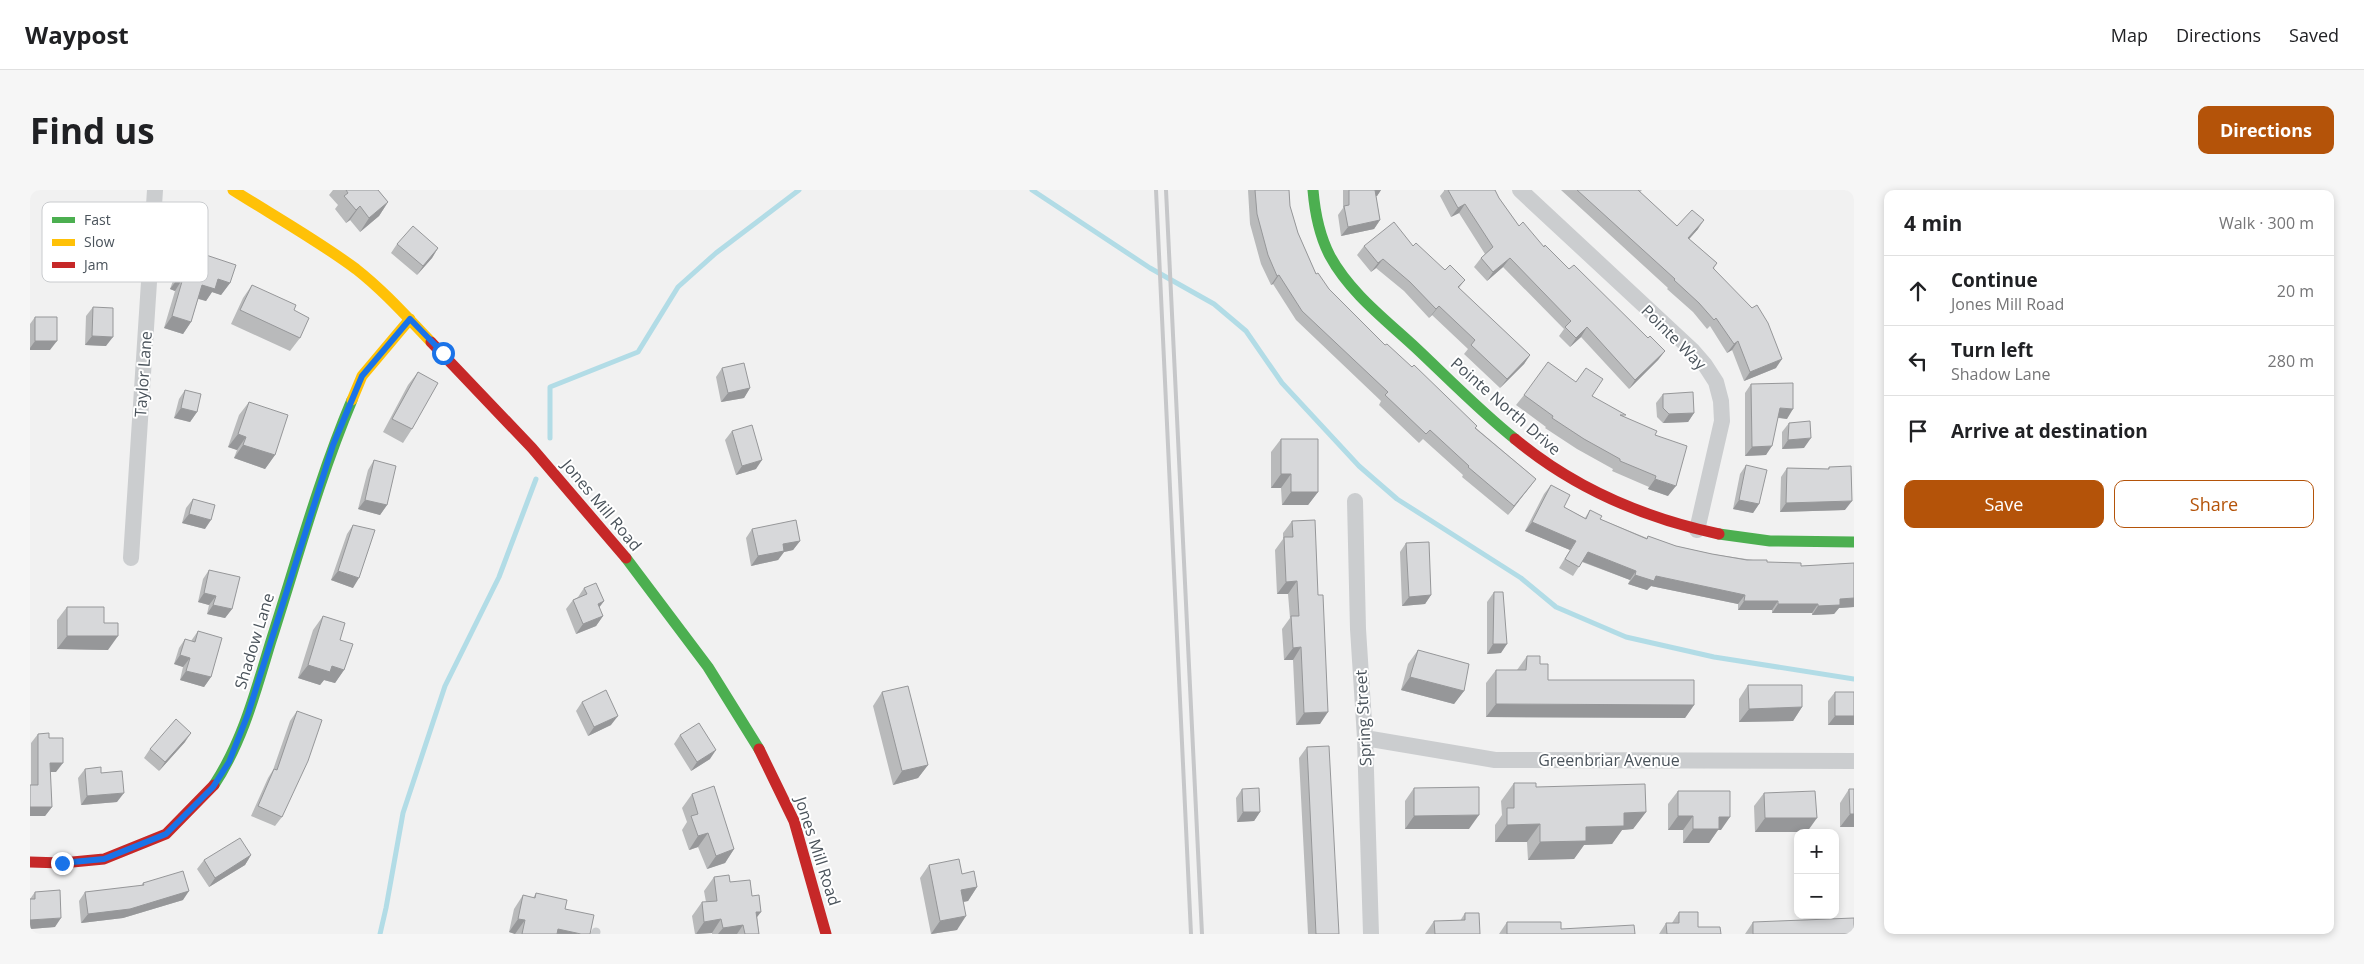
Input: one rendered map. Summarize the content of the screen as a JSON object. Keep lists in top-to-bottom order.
{
  "streets": {
    "street": [
      "Pointe Way",
      "Taylor Lane",
      "Pointe North Drive",
      "Jones Mill Road",
      "Shadow Lane",
      "Spring Street",
      "Greenbriar Avenue"
    ]
  },
  "crossings": [
    ["Pointe Way", "Pointe North Drive"],
    ["Jones Mill Road", "Shadow Lane"],
    ["Spring Street", "Greenbriar Avenue"]
  ],
  "legend": ["Fast", "Slow", "Jam"],
  "page": {
    "header": "Waypost",
    "nav": ["Map", "Directions", "Saved"],
    "buttons": [
      "Directions",
      ["Save", "Share"]
    ],
    "title": "Find us",
    "heading": ["4 min", "Walk · 300 m"],
    "list": [
      ["Continue", "Jones Mill Road", "20 m"],
      ["Turn left", "Shadow Lane", "280 m"],
      "Arrive at destination"
    ],
    "map_buttons": ["+", "−"]
  }
}
